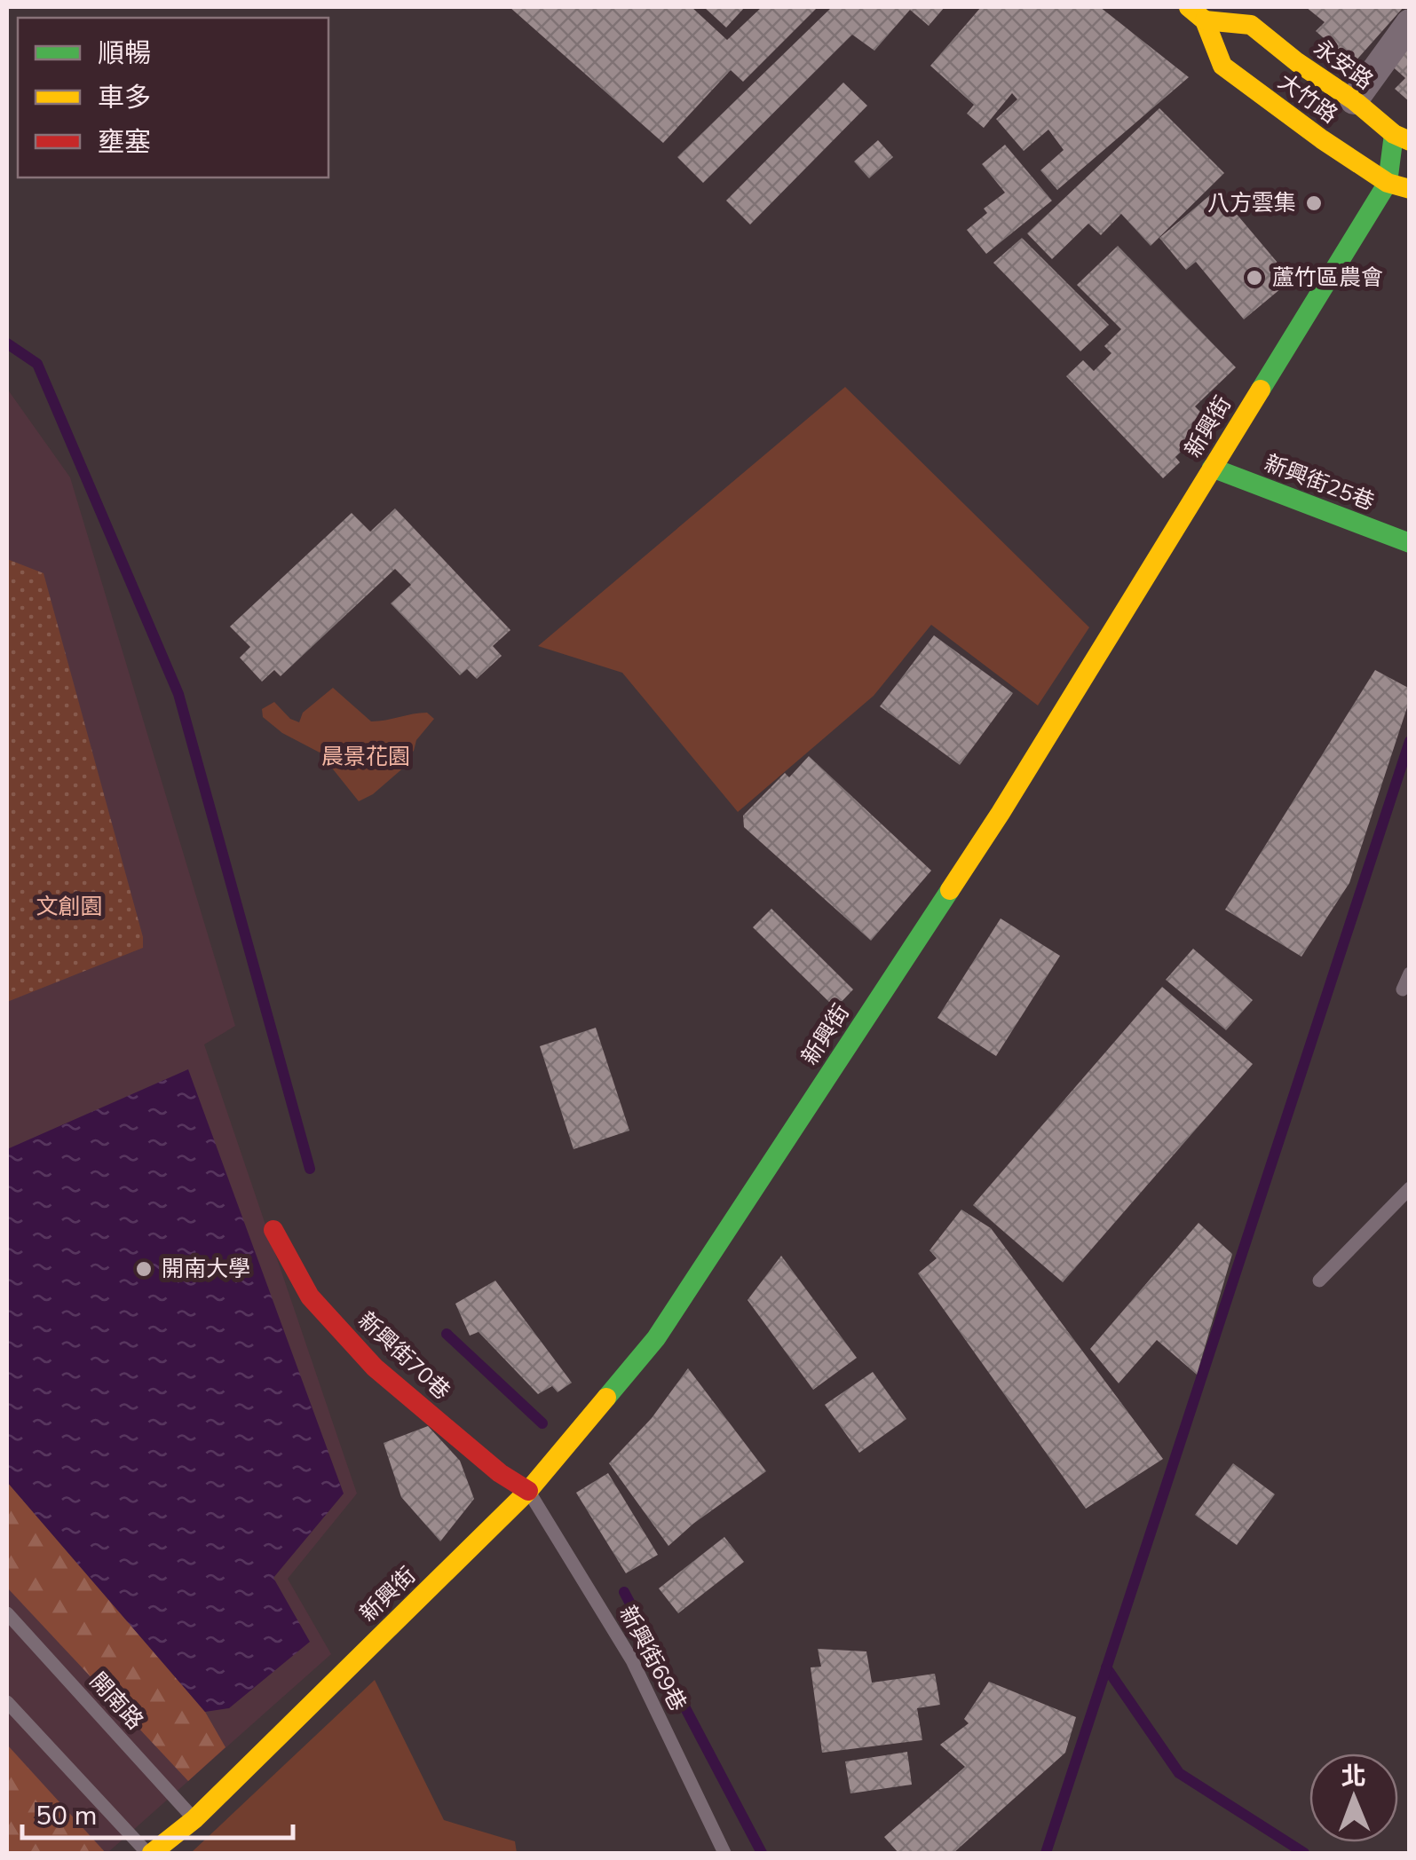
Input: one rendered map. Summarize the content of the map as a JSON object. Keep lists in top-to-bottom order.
{
  "streets": {
    "street": [
      "永安路",
      "大竹路",
      "新興街",
      "新興街25巷",
      "新興街70巷"
    ],
    "lane": ["新興街69巷", "開南路"]
  },
  "crossings": [
    ["永安路", "大竹路"],
    ["永安路", "新興街"],
    ["大竹路", "新興街"],
    ["新興街", "新興街25巷"],
    ["新興街", "新興街70巷"],
    ["新興街", "新興街69巷"],
    ["新興街", "開南路"],
    ["新興街70巷", "新興街69巷"]
  ],
  "parks": ["晨景花園", "文創園"],
  "places": ["八方雲集", "蘆竹區農會", "開南大學"],
  "legend": ["順暢", "車多", "壅塞"],
  "scale_bar": "50 m",
  "north": "top"
}
